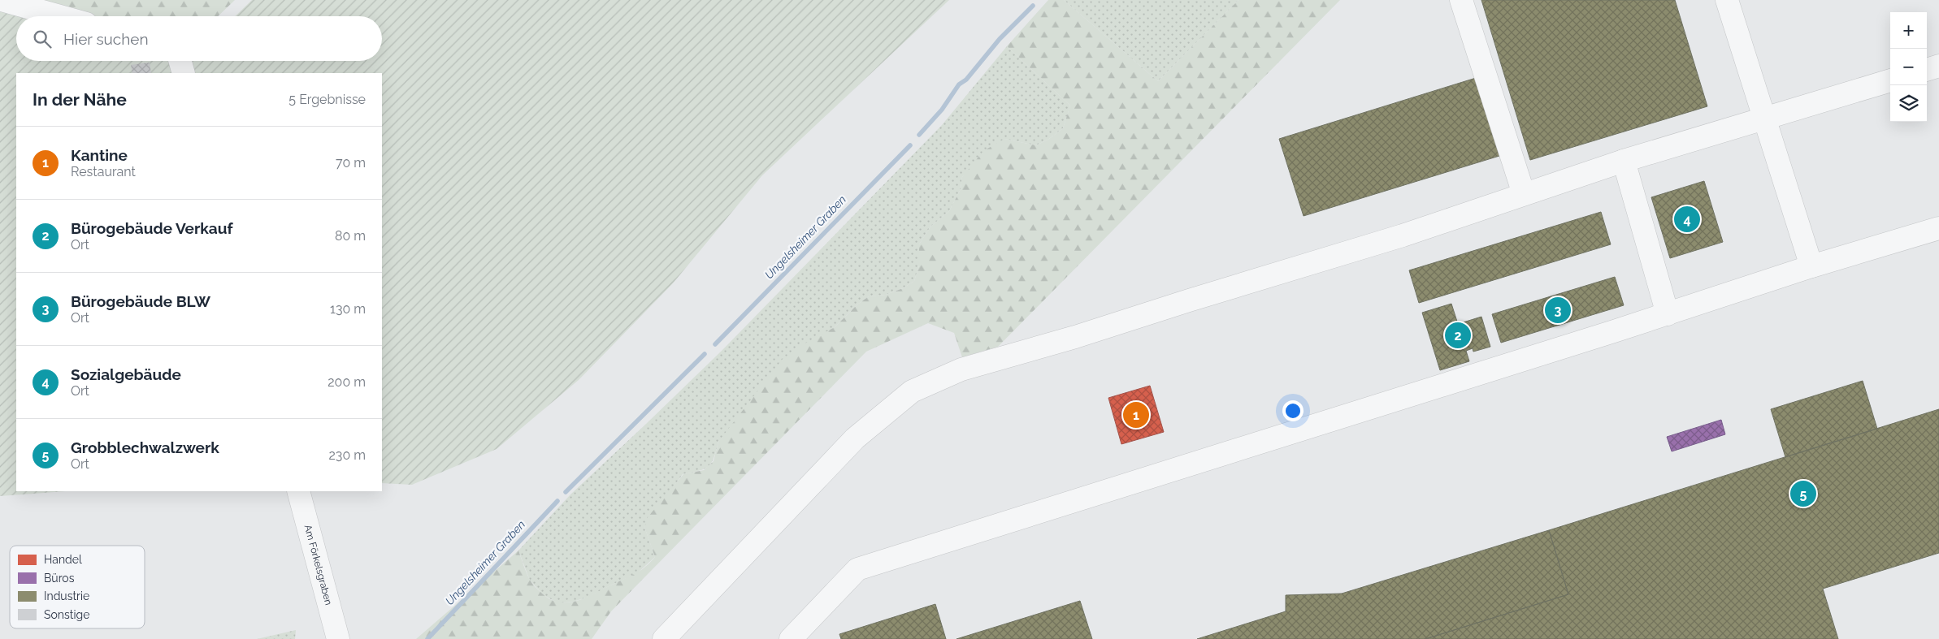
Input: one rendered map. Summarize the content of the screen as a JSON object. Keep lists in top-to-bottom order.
{
  "streets": {
    "street": ["Am Förkelsgraben"]
  },
  "water": ["Ungelsheimer Graben"],
  "legend": [
    "Handel",
    "Büros",
    "Industrie",
    "Sonstige"
  ],
  "page": {
    "map_buttons": ["+", "−"],
    "search": "Hier suchen",
    "heading": ["In der Nähe", "5 Ergebnisse"],
    "list": [
      {
        "mark": "1",
        "name": "Kantine",
        "note": "Restaurant",
        "value": "70 m"
      },
      {
        "mark": "2",
        "name": "Bürogebäude Verkauf",
        "note": "Ort",
        "value": "80 m"
      },
      {
        "mark": "3",
        "name": "Bürogebäude BLW",
        "note": "Ort",
        "value": "130 m"
      },
      {
        "mark": "4",
        "name": "Sozialgebäude",
        "note": "Ort",
        "value": "200 m"
      },
      {
        "mark": "5",
        "name": "Grobblechwalzwerk",
        "note": "Ort",
        "value": "230 m"
      }
    ],
    "pins": [
      "4",
      "3",
      "2",
      "1",
      "5"
    ]
  }
}
